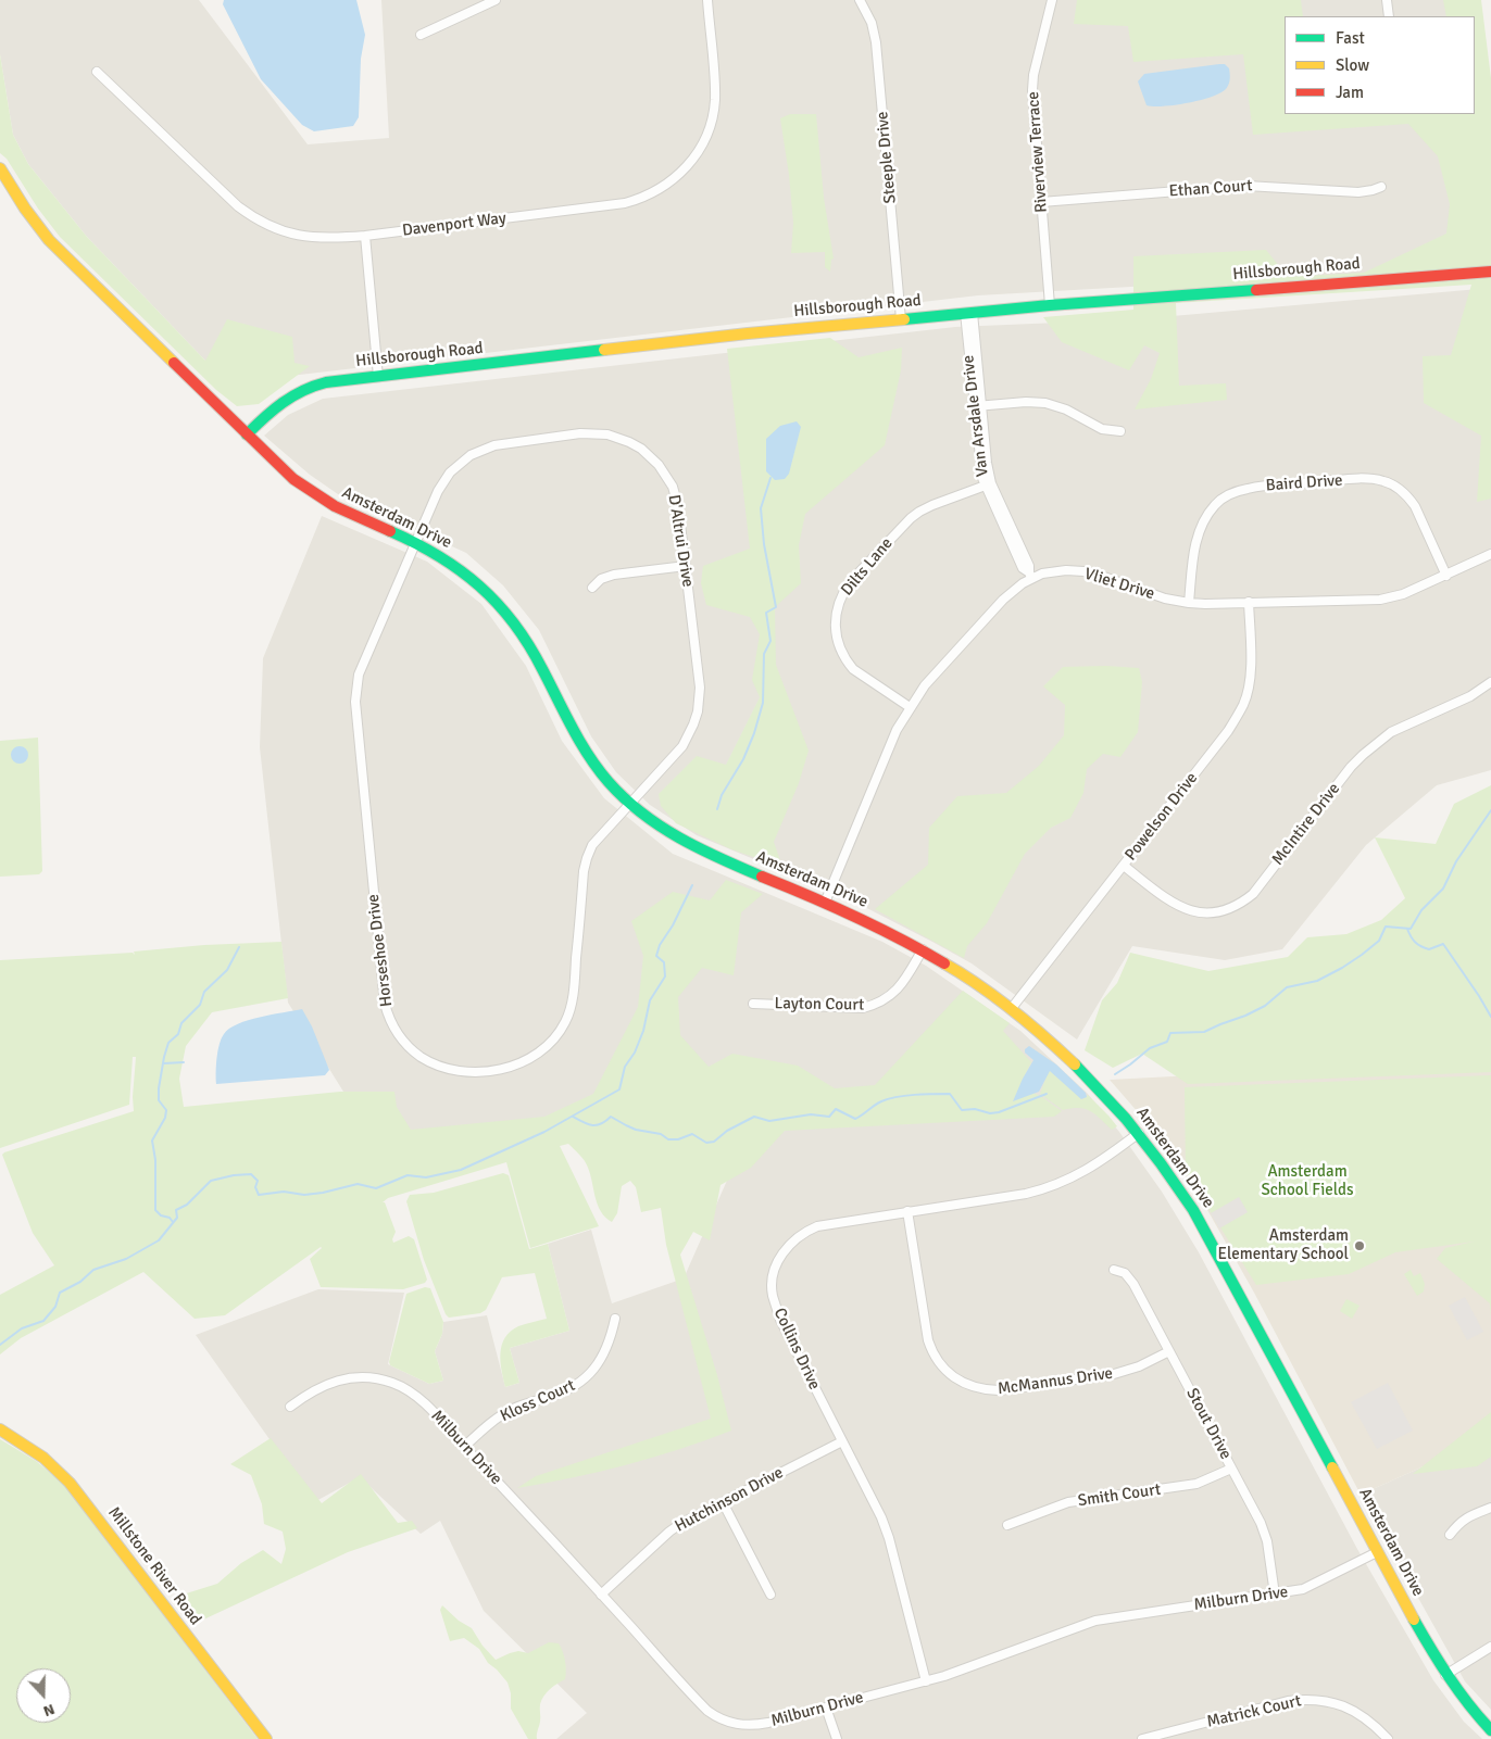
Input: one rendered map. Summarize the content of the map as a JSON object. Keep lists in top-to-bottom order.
{
  "streets": {
    "street": [
      "Riverview Terrace",
      "Steeple Drive",
      "Ethan Court",
      "Davenport Way",
      "Hillsborough Road",
      "Van Arsdale Drive",
      "Baird Drive",
      "Amsterdam Drive",
      "D'Altrui Drive",
      "Dilts Lane",
      "Vliet Drive",
      "Powelson Drive",
      "McIntire Drive",
      "Horseshoe Drive",
      "Layton Court",
      "Collins Drive",
      "McMannus Drive",
      "Kloss Court",
      "Stout Drive",
      "Milburn Drive",
      "Smith Court",
      "Hutchinson Drive",
      "Millstone River Road",
      "Matrick Court"
    ]
  },
  "crossings": [
    ["Riverview Terrace", "Ethan Court"],
    ["Riverview Terrace", "Hillsborough Road"],
    ["Steeple Drive", "Hillsborough Road"],
    ["Hillsborough Road", "Van Arsdale Drive"],
    ["Hillsborough Road", "Amsterdam Drive"],
    ["Van Arsdale Drive", "Dilts Lane"],
    ["Van Arsdale Drive", "Vliet Drive"],
    ["Baird Drive", "Vliet Drive"],
    ["Amsterdam Drive", "D'Altrui Drive"],
    ["Amsterdam Drive", "Vliet Drive"],
    ["Amsterdam Drive", "Powelson Drive"],
    ["Amsterdam Drive", "Horseshoe Drive"],
    ["Amsterdam Drive", "Layton Court"],
    ["Amsterdam Drive", "Collins Drive"],
    ["Amsterdam Drive", "Milburn Drive"],
    ["D'Altrui Drive", "Horseshoe Drive"],
    ["Dilts Lane", "Vliet Drive"],
    ["Vliet Drive", "Powelson Drive"],
    ["Powelson Drive", "McIntire Drive"],
    ["Collins Drive", "McMannus Drive"],
    ["Collins Drive", "Milburn Drive"],
    ["Collins Drive", "Hutchinson Drive"],
    ["McMannus Drive", "Stout Drive"],
    ["Kloss Court", "Milburn Drive"],
    ["Stout Drive", "Milburn Drive"],
    ["Stout Drive", "Smith Court"],
    ["Milburn Drive", "Hutchinson Drive"]
  ],
  "parks": ["Amsterdam School Fields"],
  "places": ["Amsterdam Elementary School"],
  "legend": ["Fast", "Slow", "Jam"],
  "north": "bottom"
}
